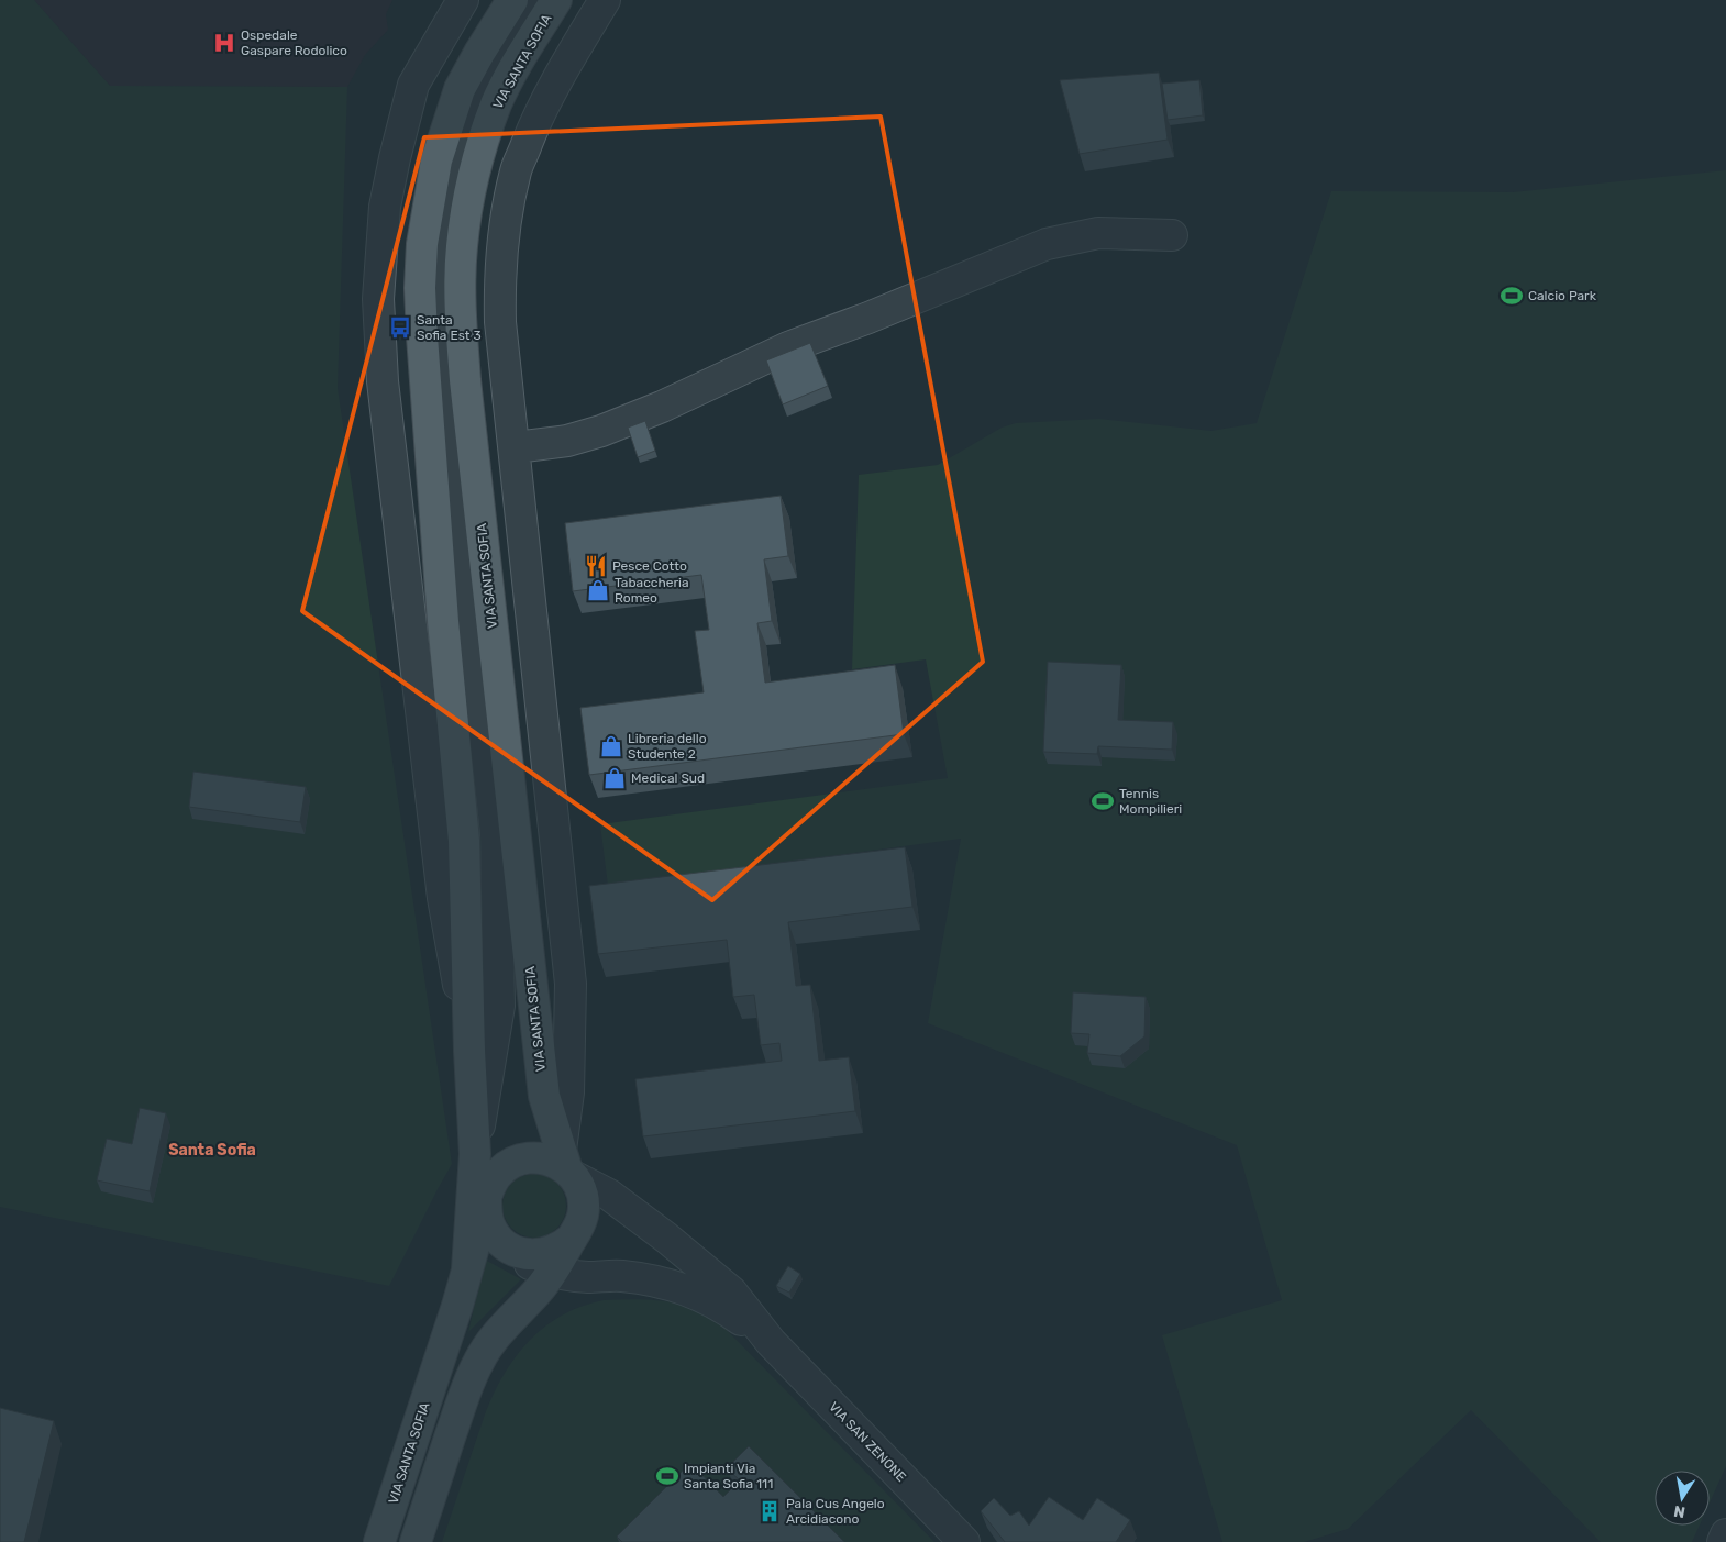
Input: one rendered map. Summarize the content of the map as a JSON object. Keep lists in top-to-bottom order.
{
  "streets": {
    "main road": ["VIA SANTA SOFIA"],
    "street": ["VIA SAN ZENONE"]
  },
  "districts": ["Santa Sofia"],
  "places": {
    "hospital": ["Ospedale Gaspare Rodolico"],
    "sports": ["Calcio Park", "Tennis Mompilieri", "Impianti Via Santa Sofia 111"],
    "bus stop": ["Santa Sofia Est 3"],
    "restaurant": ["Pesce Cotto"],
    "shop": ["Tabaccheria Romeo", "Libreria dello Studente 2", "Medical Sud"],
    "building": ["Pala Cus Angelo Arcidiacono"]
  },
  "north": "bottom"
}
